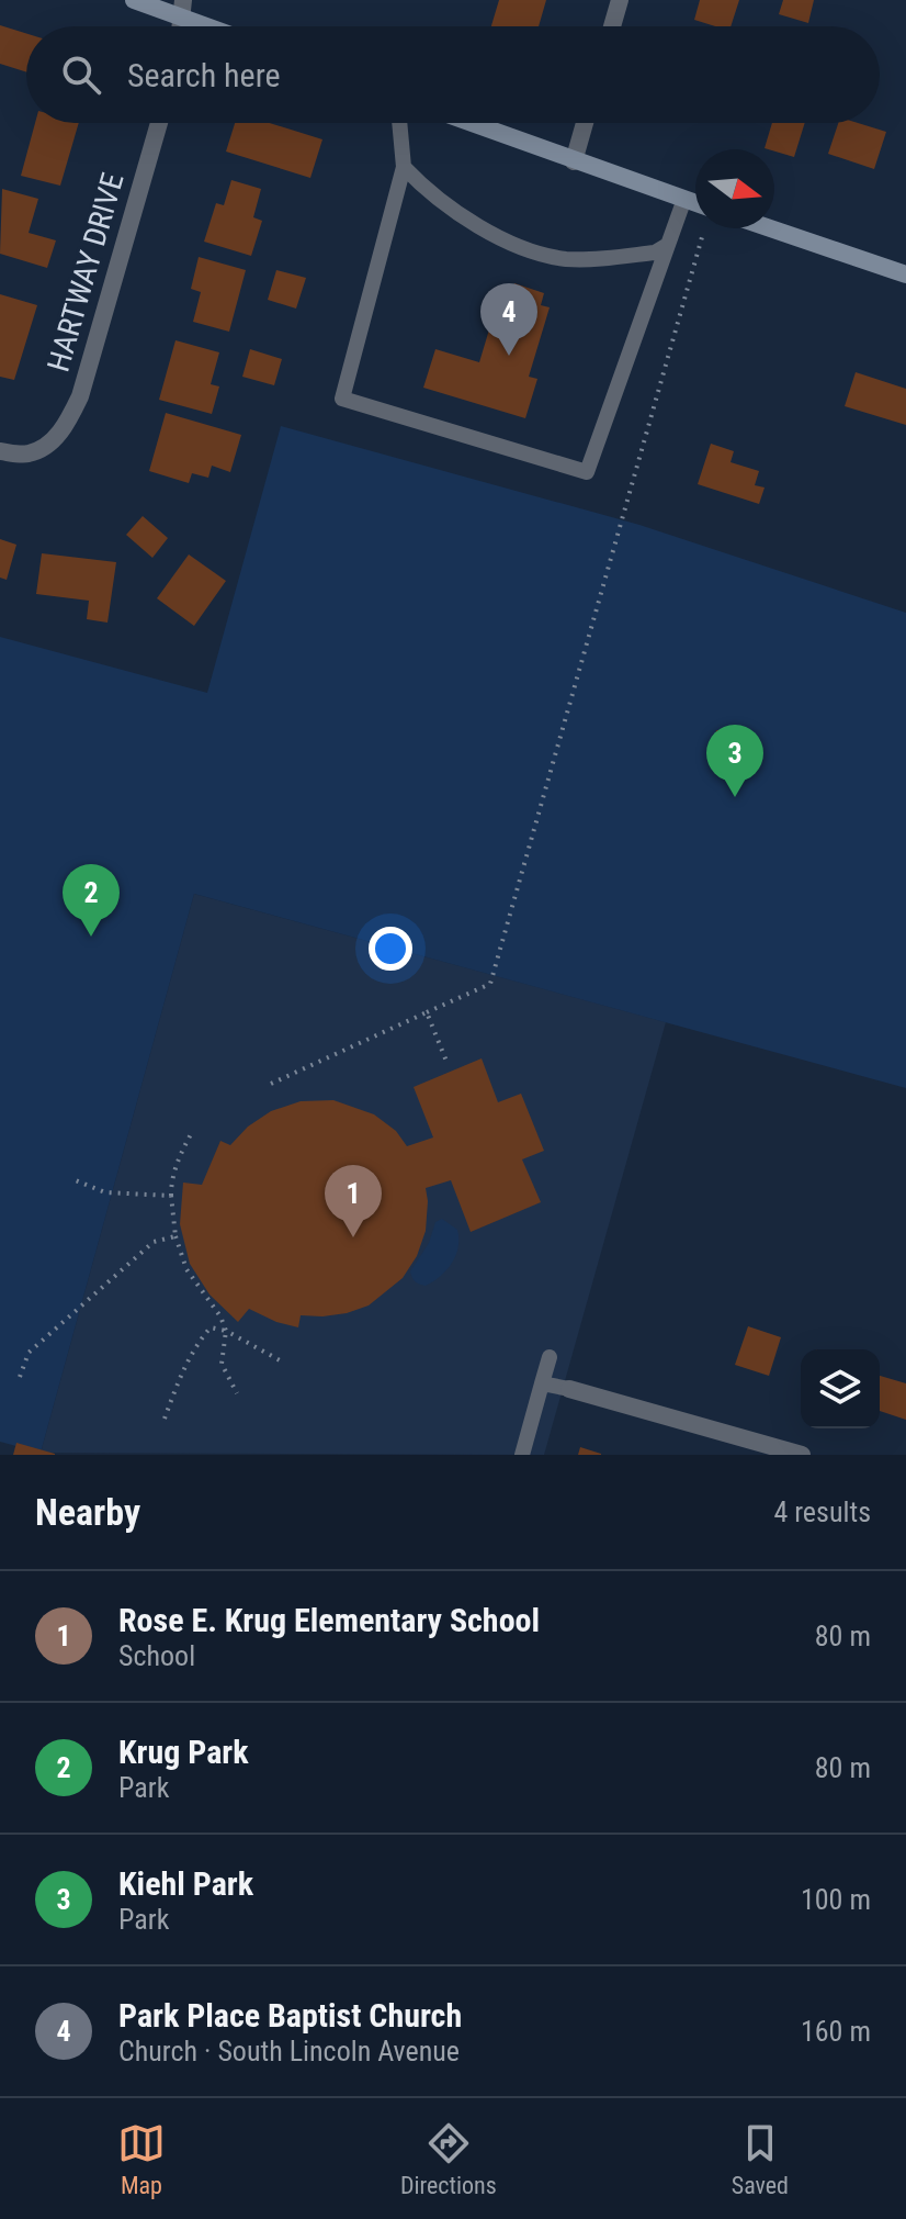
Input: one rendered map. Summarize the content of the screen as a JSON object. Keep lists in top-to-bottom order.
{
  "streets": {
    "street": ["HARTWAY DRIVE"]
  },
  "north": "right",
  "page": {
    "search": "Search here",
    "pins": [
      "4",
      "3",
      "2",
      "1"
    ],
    "heading": ["Nearby", "4 results"],
    "list": [
      {
        "mark": "1",
        "name": "Rose E. Krug Elementary School",
        "note": "School",
        "value": "80 m"
      },
      {
        "mark": "2",
        "name": "Krug Park",
        "note": "Park",
        "value": "80 m"
      },
      {
        "mark": "3",
        "name": "Kiehl Park",
        "note": "Park",
        "value": "100 m"
      },
      {
        "mark": "4",
        "name": "Park Place Baptist Church",
        "note": "Church · South Lincoln Avenue",
        "value": "160 m"
      }
    ],
    "nav": ["Map", "Directions", "Saved"]
  }
}
